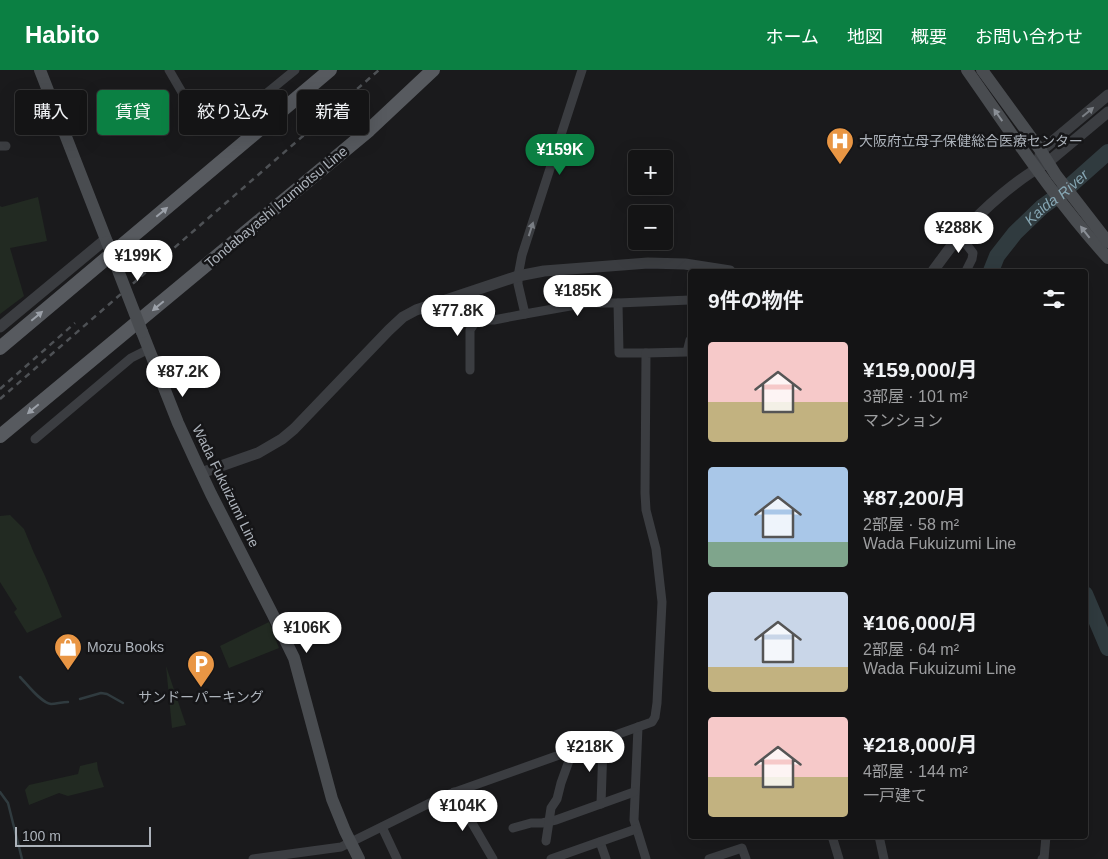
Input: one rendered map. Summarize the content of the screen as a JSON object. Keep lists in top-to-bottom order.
{
  "streets": {
    "main road": ["Tondabayashi Izumiotsu Line", "Wada Fukuizumi Line"]
  },
  "water": ["Kaida River"],
  "places": {
    "hospital": ["大阪府立母子保健総合医療センター"],
    "shop": ["Mozu Books"],
    "parking": ["サンドーパーキング"]
  },
  "scale_bar": "100 m",
  "page": {
    "header": "Habito",
    "nav": [
      "ホーム",
      "地図",
      "概要",
      "お問い合わせ"
    ],
    "chip": [
      "購入",
      "賃貸",
      "絞り込み",
      "新着"
    ],
    "price": [
      "¥159K",
      "¥288K",
      "¥199K",
      "¥185K",
      "¥77.8K",
      "¥87.2K",
      "¥106K",
      "¥218K",
      "¥104K"
    ],
    "map_buttons": ["+", "−"],
    "heading": "9件の物件",
    "list": [
      {
        "name": "¥159,000/月",
        "note": "3部屋 · 101 m² · マンション"
      },
      {
        "name": "¥87,200/月",
        "note": "2部屋 · 58 m² · Wada Fukuizumi Line"
      },
      {
        "name": "¥106,000/月",
        "note": "2部屋 · 64 m² · Wada Fukuizumi Line"
      },
      {
        "name": "¥218,000/月",
        "note": "4部屋 · 144 m² · 一戸建て"
      }
    ],
    "scale": "100 m"
  }
}
